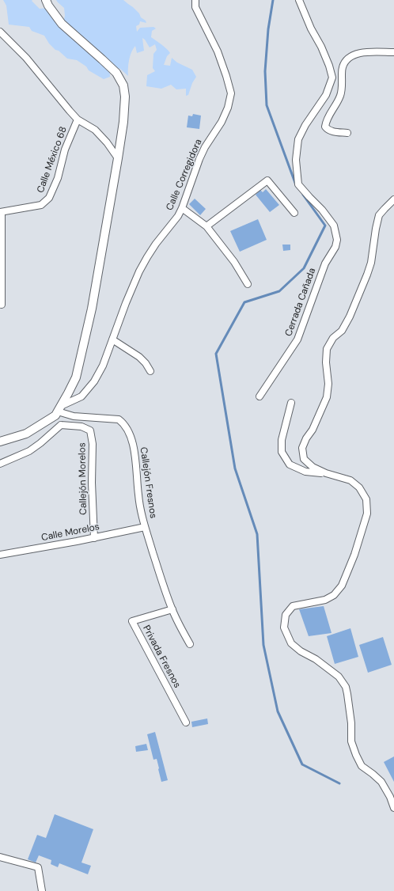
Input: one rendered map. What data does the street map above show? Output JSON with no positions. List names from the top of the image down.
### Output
{
  "streets": {
    "street": [
      "Calle México 68",
      "Calle Corregidora",
      "Cerrada Cañada",
      "Callejón Morelos",
      "Callejón Fresnos",
      "Calle Morelos",
      "Privada Fresnos"
    ]
  },
  "crossings": [
    ["Calle Corregidora", "Callejón Fresnos"],
    ["Callejón Morelos", "Calle Morelos"],
    ["Callejón Fresnos", "Calle Morelos"],
    ["Callejón Fresnos", "Privada Fresnos"]
  ]
}
